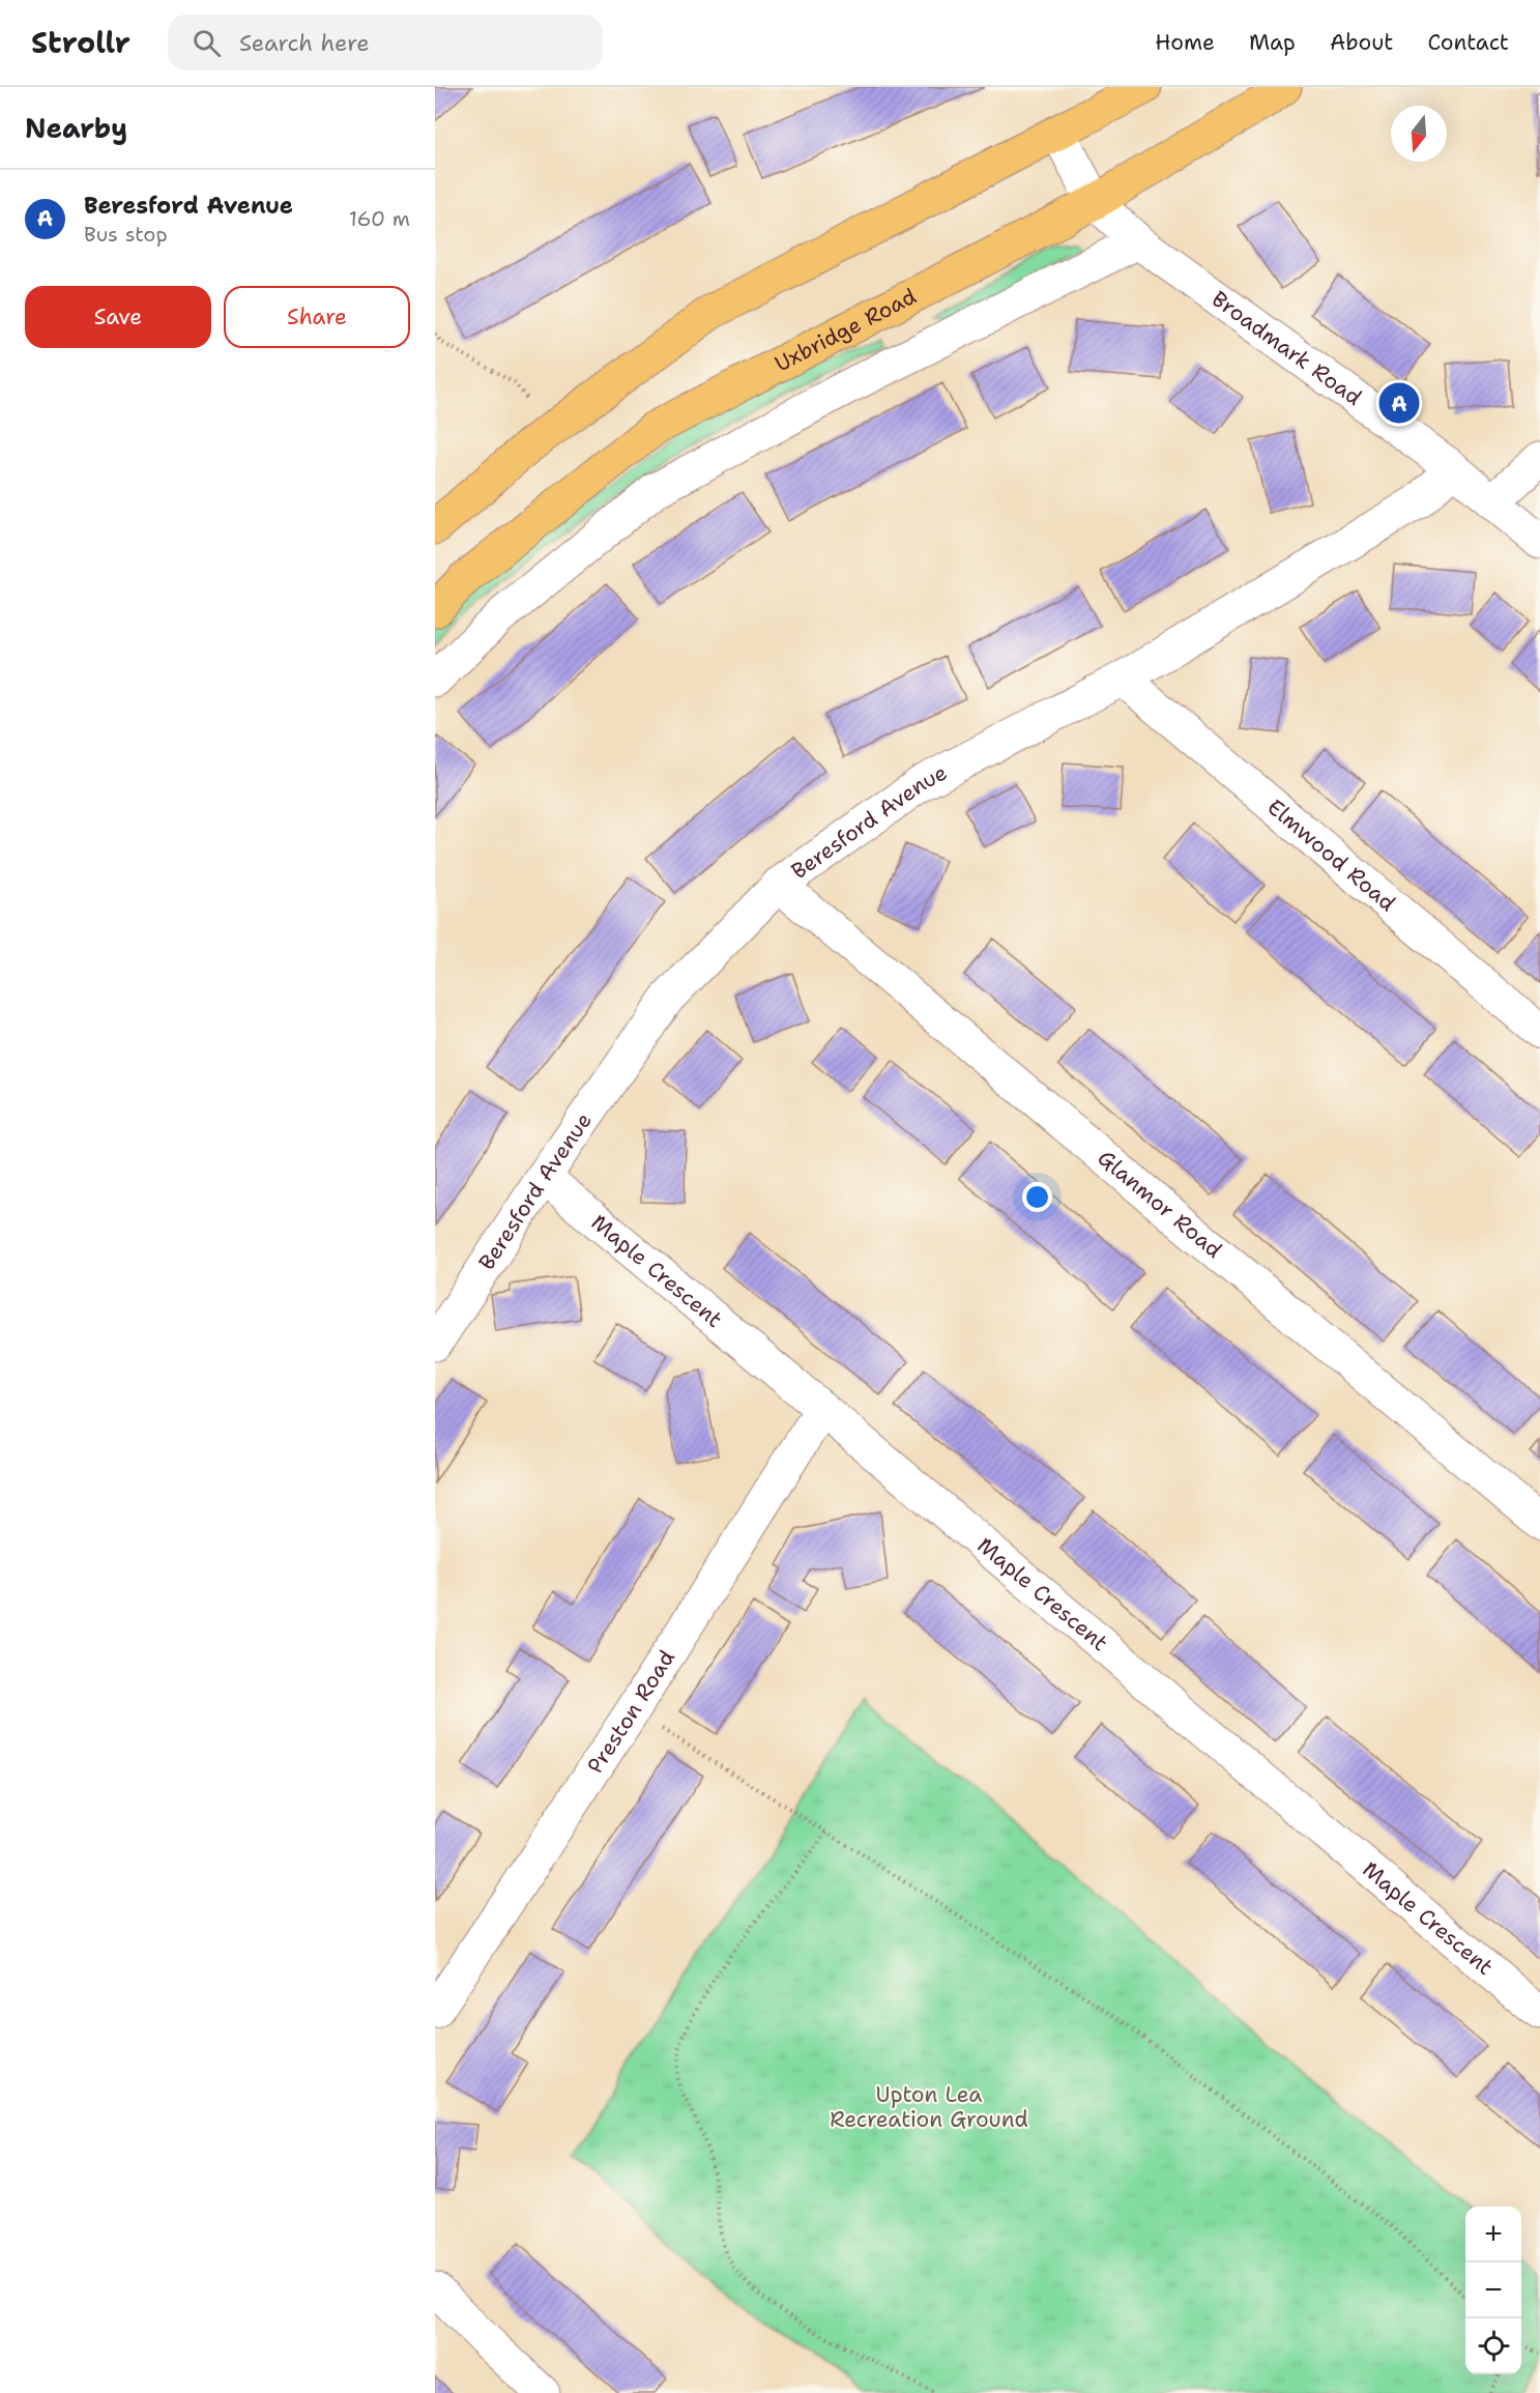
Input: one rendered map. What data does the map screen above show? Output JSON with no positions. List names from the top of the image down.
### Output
{
  "streets": {
    "main road": ["Uxbridge Road"],
    "street": [
      "Broadmark Road",
      "Beresford Avenue",
      "Elmwood Road",
      "Glanmor Road",
      "Maple Crescent",
      "Preston Road"
    ]
  },
  "crossings": [
    ["Uxbridge Road", "Broadmark Road"],
    ["Broadmark Road", "Beresford Avenue"],
    ["Beresford Avenue", "Elmwood Road"],
    ["Beresford Avenue", "Glanmor Road"],
    ["Beresford Avenue", "Maple Crescent"],
    ["Maple Crescent", "Preston Road"]
  ],
  "parks": ["Upton Lea Recreation Ground"],
  "north": "bottom",
  "page": {
    "header": "Strollr",
    "search": "Search here",
    "nav": [
      "Home",
      "Map",
      "About",
      "Contact"
    ],
    "heading": "Nearby",
    "list": [
      {
        "mark": "A",
        "name": "Beresford Avenue",
        "note": "Bus stop",
        "value": "160 m"
      }
    ],
    "buttons": ["Save", "Share"],
    "pins": "A",
    "map_buttons": ["+", "−"]
  }
}
